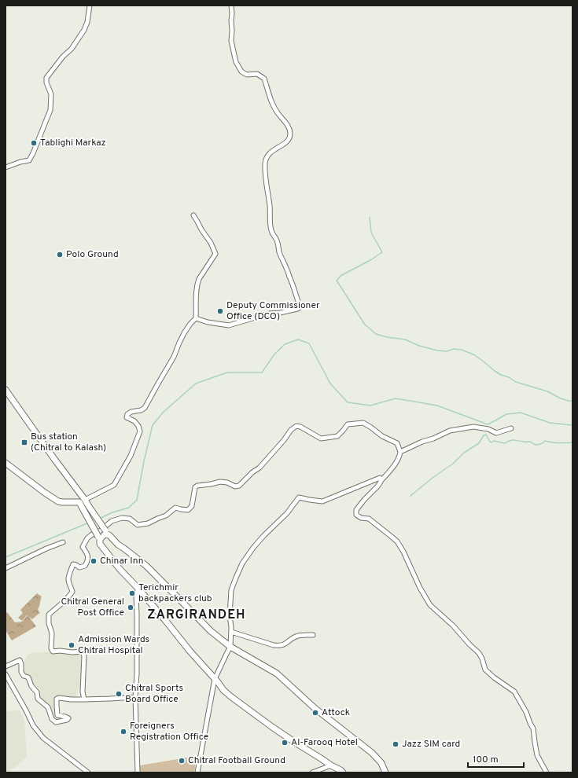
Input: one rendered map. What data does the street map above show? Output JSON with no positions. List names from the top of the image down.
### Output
{
  "districts": ["ZARGIRANDEH"],
  "places": {
    "other": [
      "Tablighi Markaz",
      "Polo Ground",
      "Deputy Commissioner Office (DCO)",
      "Chinar Inn",
      "Terichmir backpackers club",
      "Chitral General Post Office",
      "Admission Wards Chitral Hospital",
      "Chitral Sports Board Office",
      "Attock",
      "Foreigners Registration Office",
      "Al-Farooq Hotel",
      "Jazz SIM card",
      "Chitral Football Ground"
    ],
    "transit": ["Bus station (Chitral to Kalash)"]
  },
  "scale_bar": "100 m"
}
